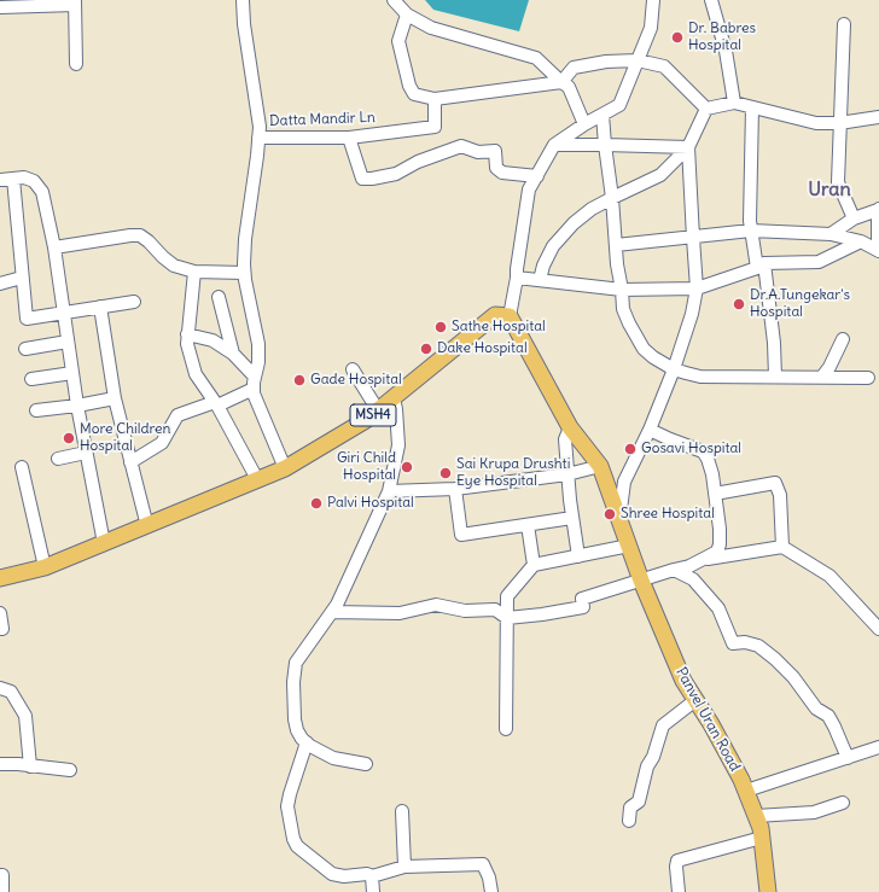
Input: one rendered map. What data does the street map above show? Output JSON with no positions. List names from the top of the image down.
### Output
{
  "streets": {
    "main road": ["MSH4", "Panvel Uran Road"],
    "street": ["Datta Mandir Ln"]
  },
  "crossings": [
    ["MSH4", "Panvel Uran Road"]
  ],
  "districts": ["Uran"],
  "places": [
    "Dr. Babres Hospital",
    "Dr.A.Tungekar's Hospital",
    "Sathe Hospital",
    "Dake Hospital",
    "Gade Hospital",
    "More Children Hospital",
    "Gosavi Hospital",
    "Giri Child Hospital",
    "Sai Krupa Drushti Eye Hospital",
    "Palvi Hospital",
    "Shree Hospital"
  ]
}
